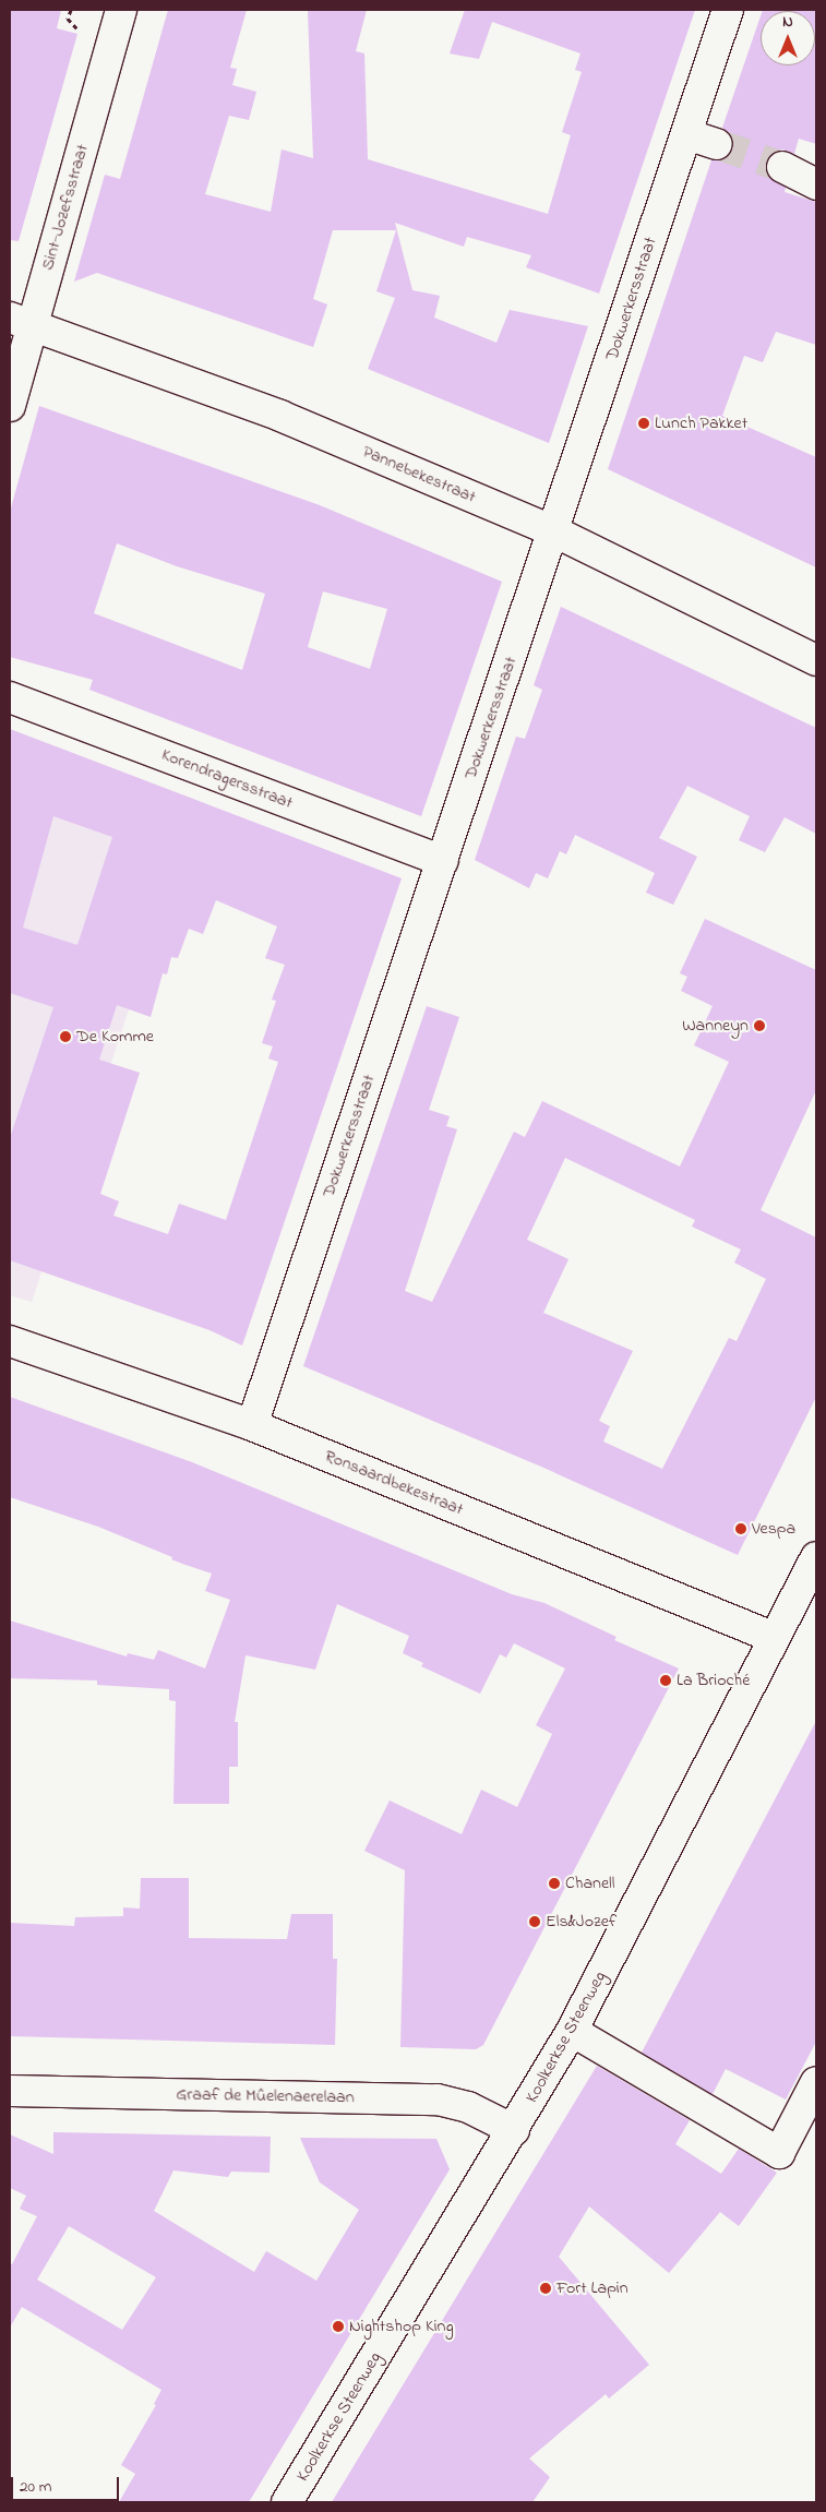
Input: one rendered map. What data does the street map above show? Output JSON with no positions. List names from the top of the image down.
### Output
{
  "streets": {
    "street": [
      "Sint-Jozefsstraat",
      "Dokwerkersstraat",
      "Pannebekestraat",
      "Korendragersstraat",
      "Ronsaardbekestraat",
      "Koolkerkse Steenweg",
      "Graaf de Mûelenaerelaan"
    ]
  },
  "crossings": [
    ["Sint-Jozefsstraat", "Pannebekestraat"],
    ["Dokwerkersstraat", "Pannebekestraat"],
    ["Dokwerkersstraat", "Korendragersstraat"],
    ["Dokwerkersstraat", "Ronsaardbekestraat"],
    ["Ronsaardbekestraat", "Koolkerkse Steenweg"],
    ["Koolkerkse Steenweg", "Graaf de Mûelenaerelaan"]
  ],
  "places": [
    "Lunch Pakket",
    "Wanneyn",
    "De Komme",
    "Vespa",
    "La Brioché",
    "Chanell",
    "Els&Jozef",
    "Fort Lapin",
    "Nightshop King"
  ],
  "scale_bar": "20 m",
  "north": "top"
}
